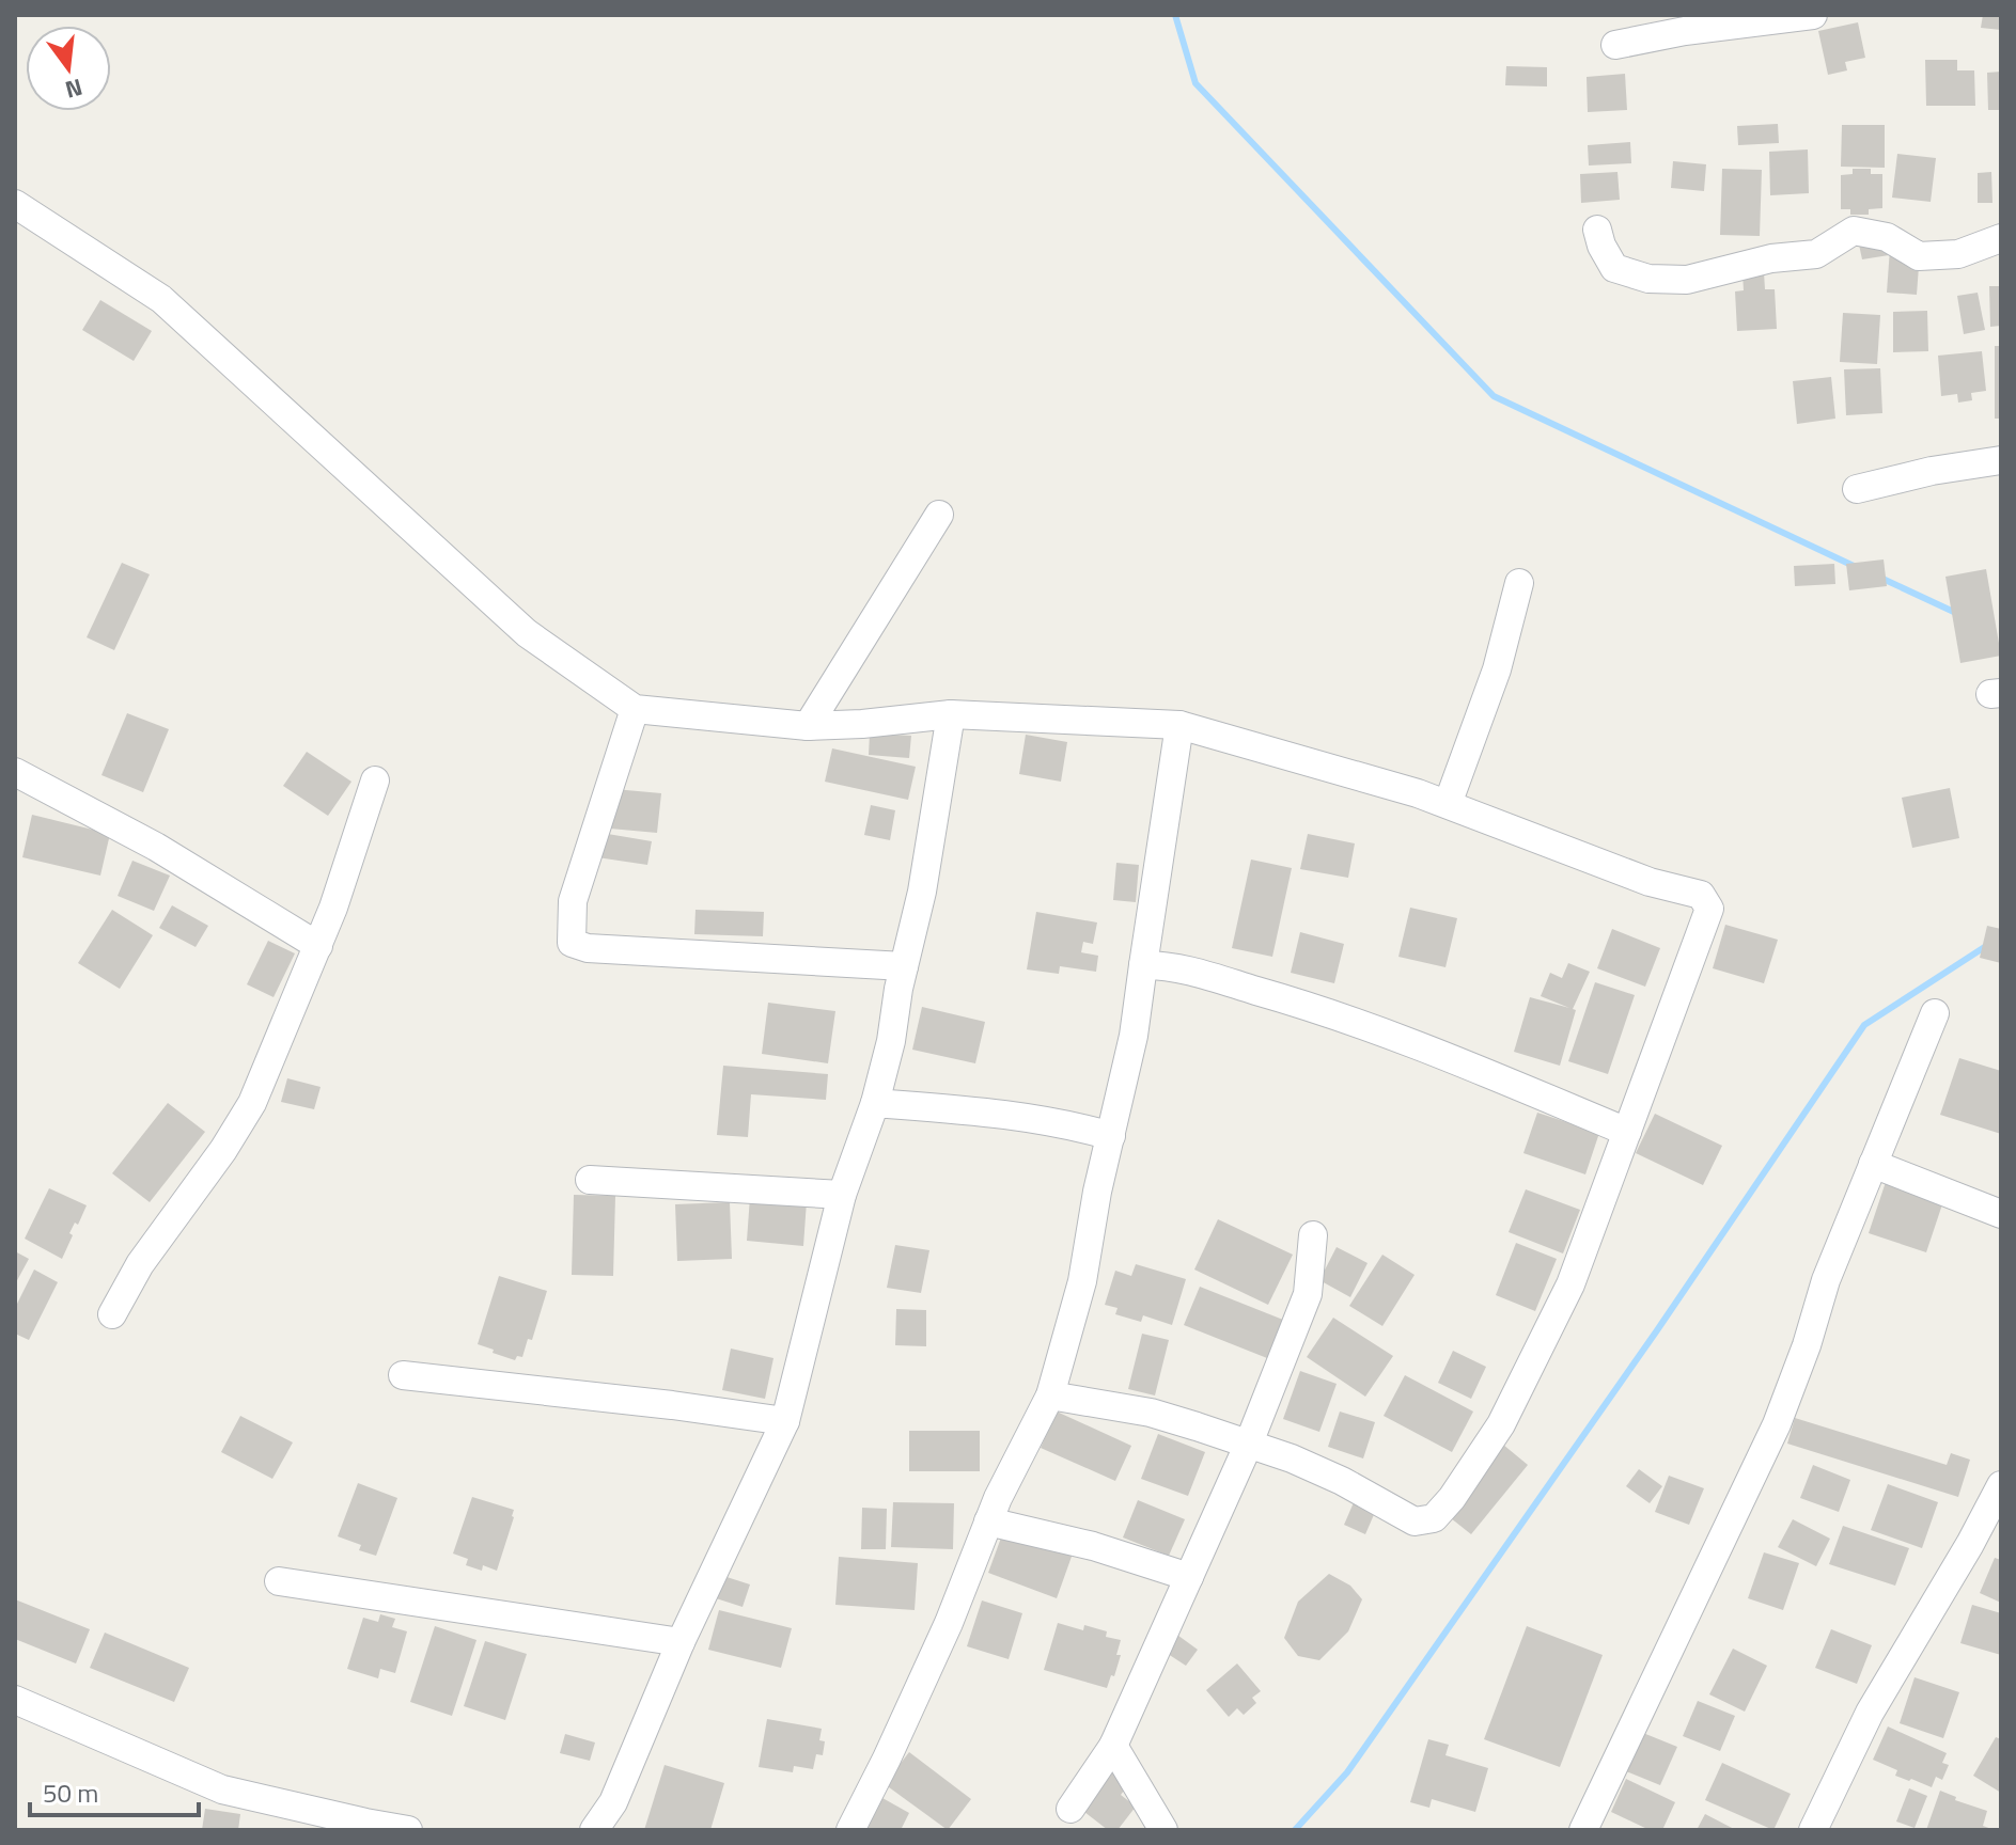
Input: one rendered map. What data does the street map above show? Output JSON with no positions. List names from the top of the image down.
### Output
{
  "scale_bar": "50 m",
  "north": "bottom"
}
